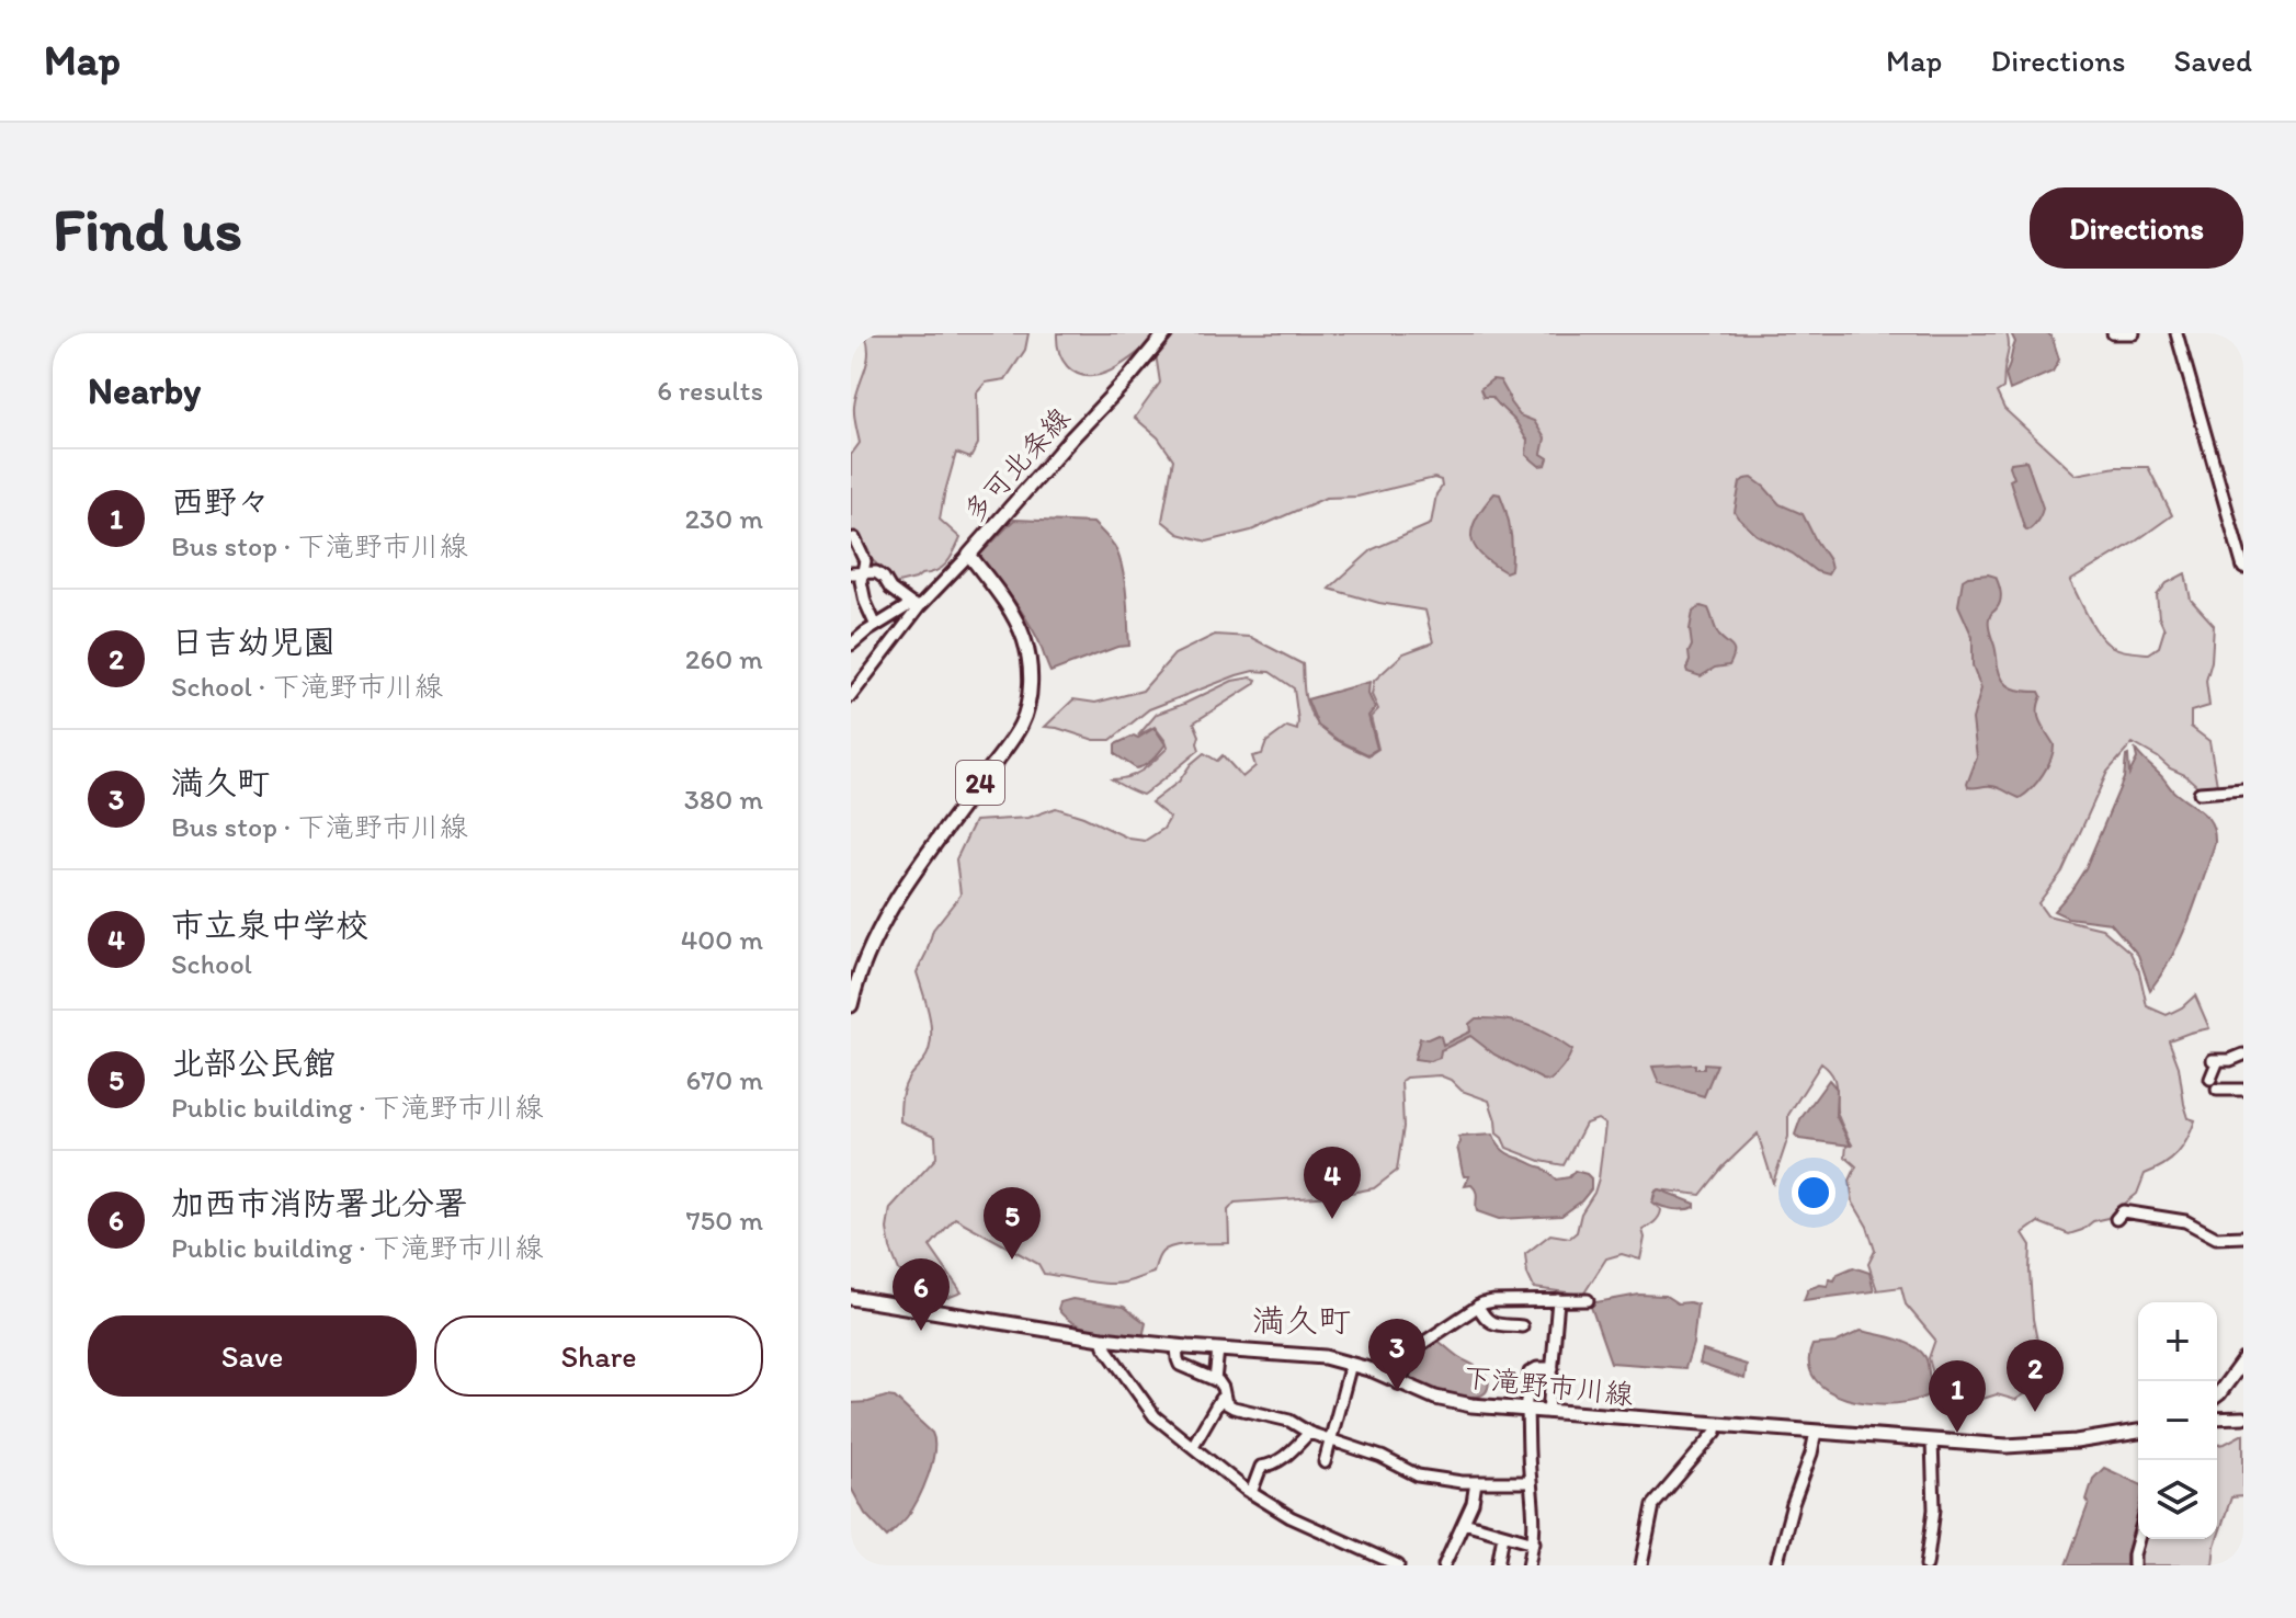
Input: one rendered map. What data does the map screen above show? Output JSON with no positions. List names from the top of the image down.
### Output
{
  "streets": {
    "main road": ["多可北条線", "24", "下滝野市川線"]
  },
  "districts": ["満久町"],
  "page": {
    "header": "Map",
    "nav": ["Map", "Directions", "Saved"],
    "buttons": [
      "Directions",
      ["Save", "Share"]
    ],
    "title": "Find us",
    "heading": ["Nearby", "6 results"],
    "list": [
      {
        "mark": "1",
        "name": "西野々",
        "note": "Bus stop · 下滝野市川線",
        "value": "230 m"
      },
      {
        "mark": "2",
        "name": "日吉幼児園",
        "note": "School · 下滝野市川線",
        "value": "260 m"
      },
      {
        "mark": "3",
        "name": "満久町",
        "note": "Bus stop · 下滝野市川線",
        "value": "380 m"
      },
      {
        "mark": "4",
        "name": "市立泉中学校",
        "note": "School",
        "value": "400 m"
      },
      {
        "mark": "5",
        "name": "北部公民館",
        "note": "Public building · 下滝野市川線",
        "value": "670 m"
      },
      {
        "mark": "6",
        "name": "加西市消防署北分署",
        "note": "Public building · 下滝野市川線",
        "value": "750 m"
      }
    ],
    "pins": [
      "4",
      "5",
      "6",
      "3",
      "2",
      "1"
    ],
    "map_buttons": ["+", "−"]
  }
}
